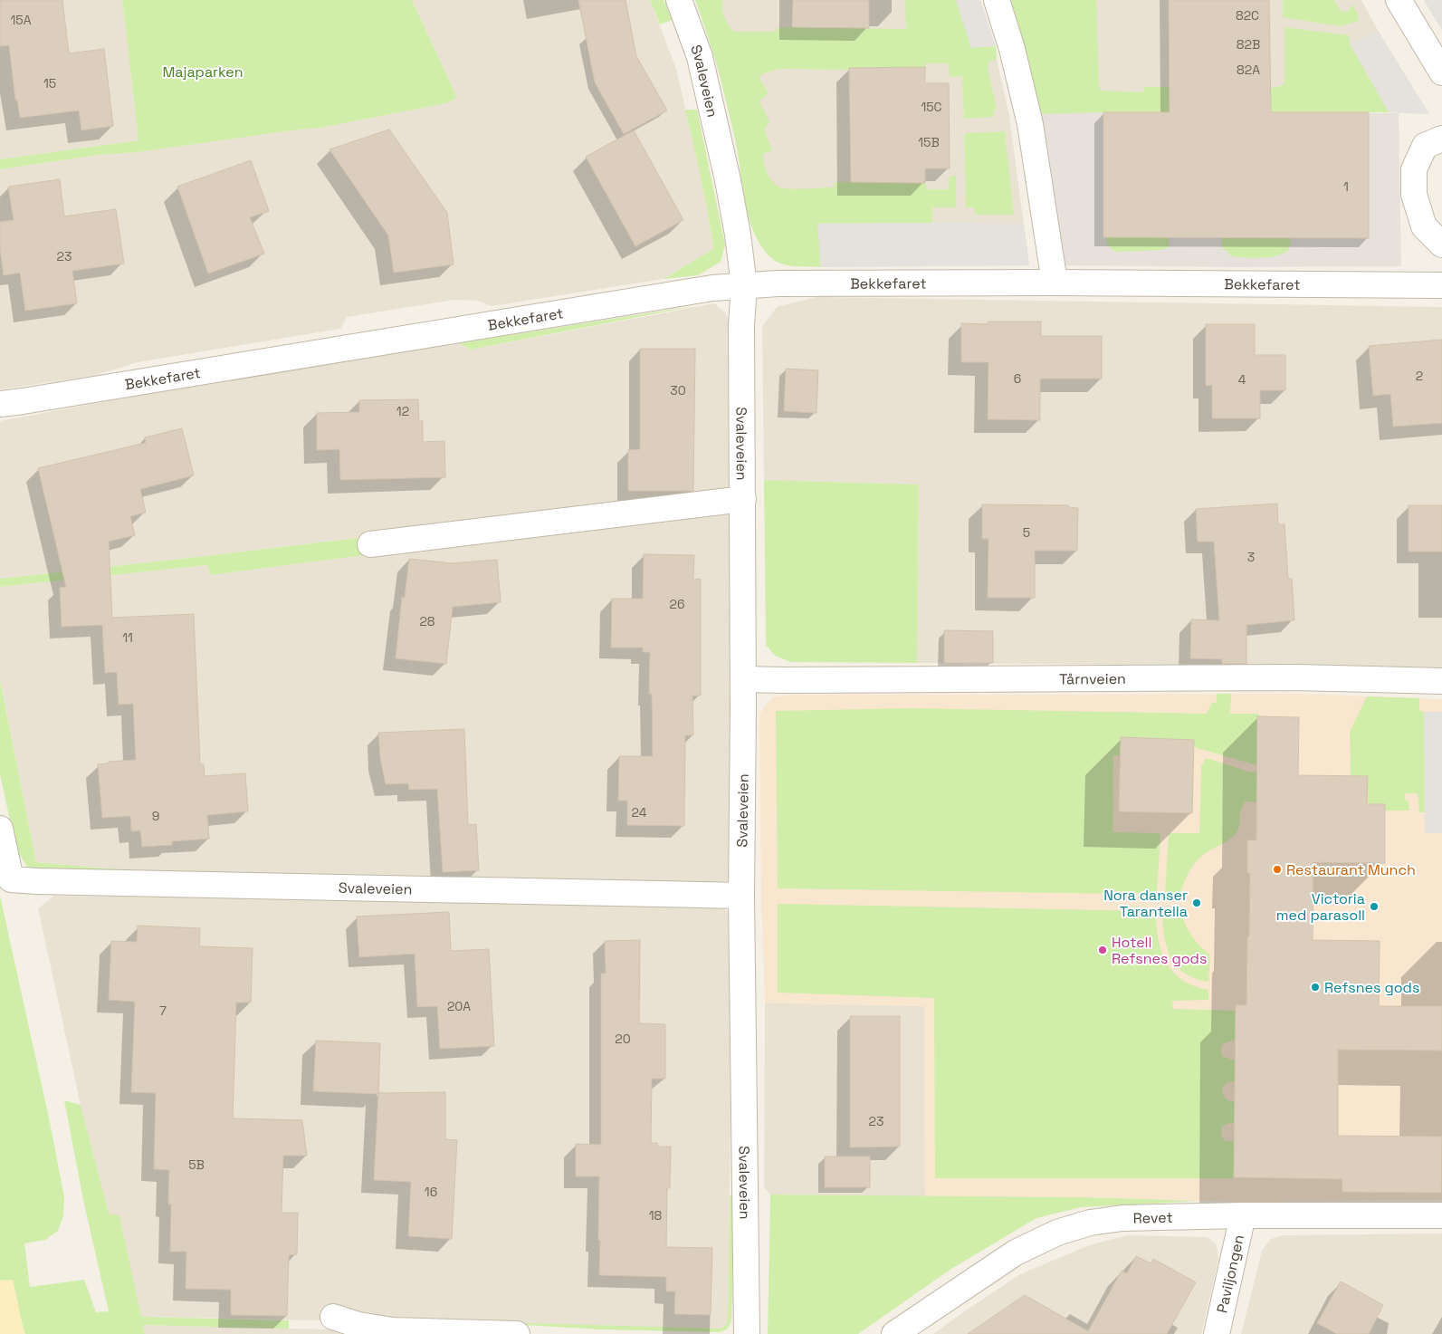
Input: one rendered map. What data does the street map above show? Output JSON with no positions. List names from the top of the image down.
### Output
{
  "streets": {
    "street": [
      "Svaleveien",
      "Bekkefaret",
      "Tårnveien",
      "Revet",
      "Paviljongen"
    ]
  },
  "crossings": [
    ["Svaleveien", "Bekkefaret"],
    ["Svaleveien", "Tårnveien"],
    ["Revet", "Paviljongen"]
  ],
  "parks": ["Majaparken"],
  "places": [
    "Restaurant Munch",
    "Nora danser Tarantella",
    "Victoria med parasoll",
    "Hotell Refsnes gods",
    "Refsnes gods"
  ],
  "house_numbers": [
    "82C",
    "15A",
    "82B",
    "82A",
    "15",
    "15C",
    "15B",
    "1",
    "23",
    "2",
    "6",
    "4",
    "30",
    "12",
    "5",
    "3",
    "26",
    "28",
    "11",
    "24",
    "9",
    "20A",
    "7",
    "20",
    "23",
    "5B",
    "16",
    "18"
  ]
}
